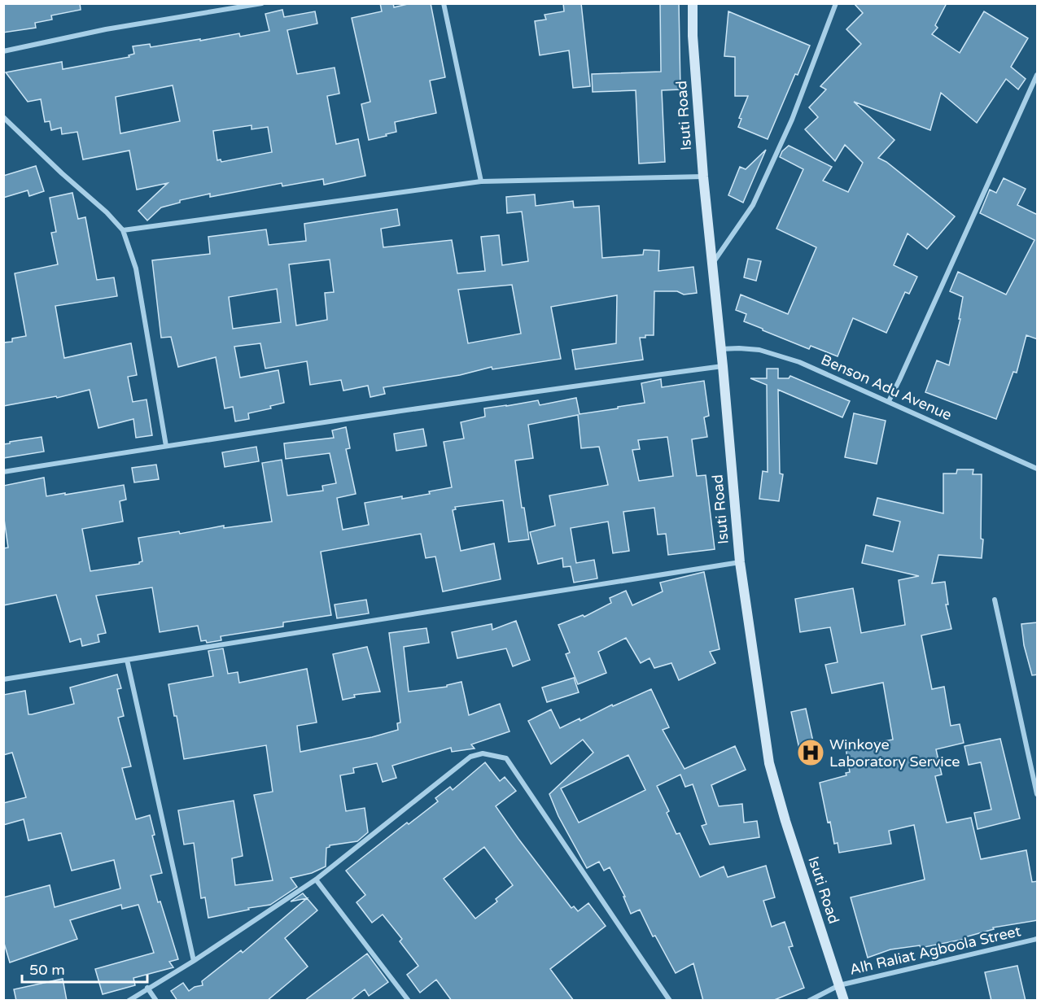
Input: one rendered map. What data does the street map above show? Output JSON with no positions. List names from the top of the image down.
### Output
{
  "streets": {
    "street": ["Isuti Road", "Benson Adu Avenue", "Alh Raliat Agboola Street"]
  },
  "crossings": [
    ["Isuti Road", "Benson Adu Avenue"],
    ["Isuti Road", "Alh Raliat Agboola Street"]
  ],
  "places": {
    "hospital": ["Winkoye Laboratory Service"]
  },
  "scale_bar": "50 m"
}
